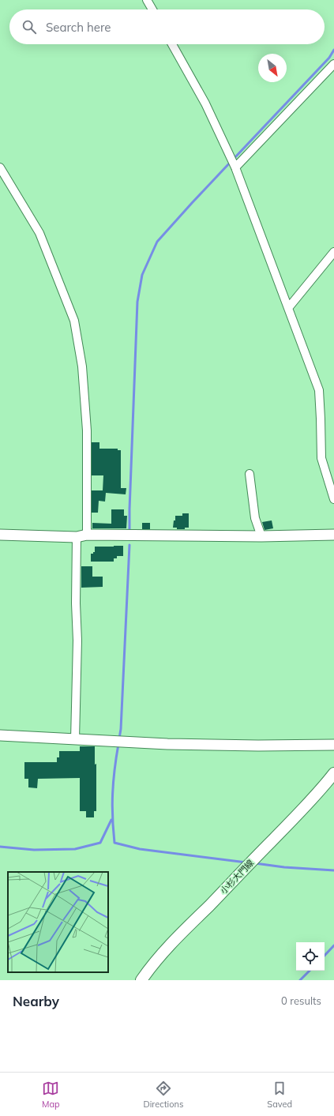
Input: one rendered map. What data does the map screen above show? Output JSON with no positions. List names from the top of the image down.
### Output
{
  "streets": {
    "main road": ["小杉大門線"]
  },
  "north": "bottom right",
  "page": {
    "search": "Search here",
    "heading": ["Nearby", "0 results"],
    "nav": ["Map", "Directions", "Saved"]
  }
}
